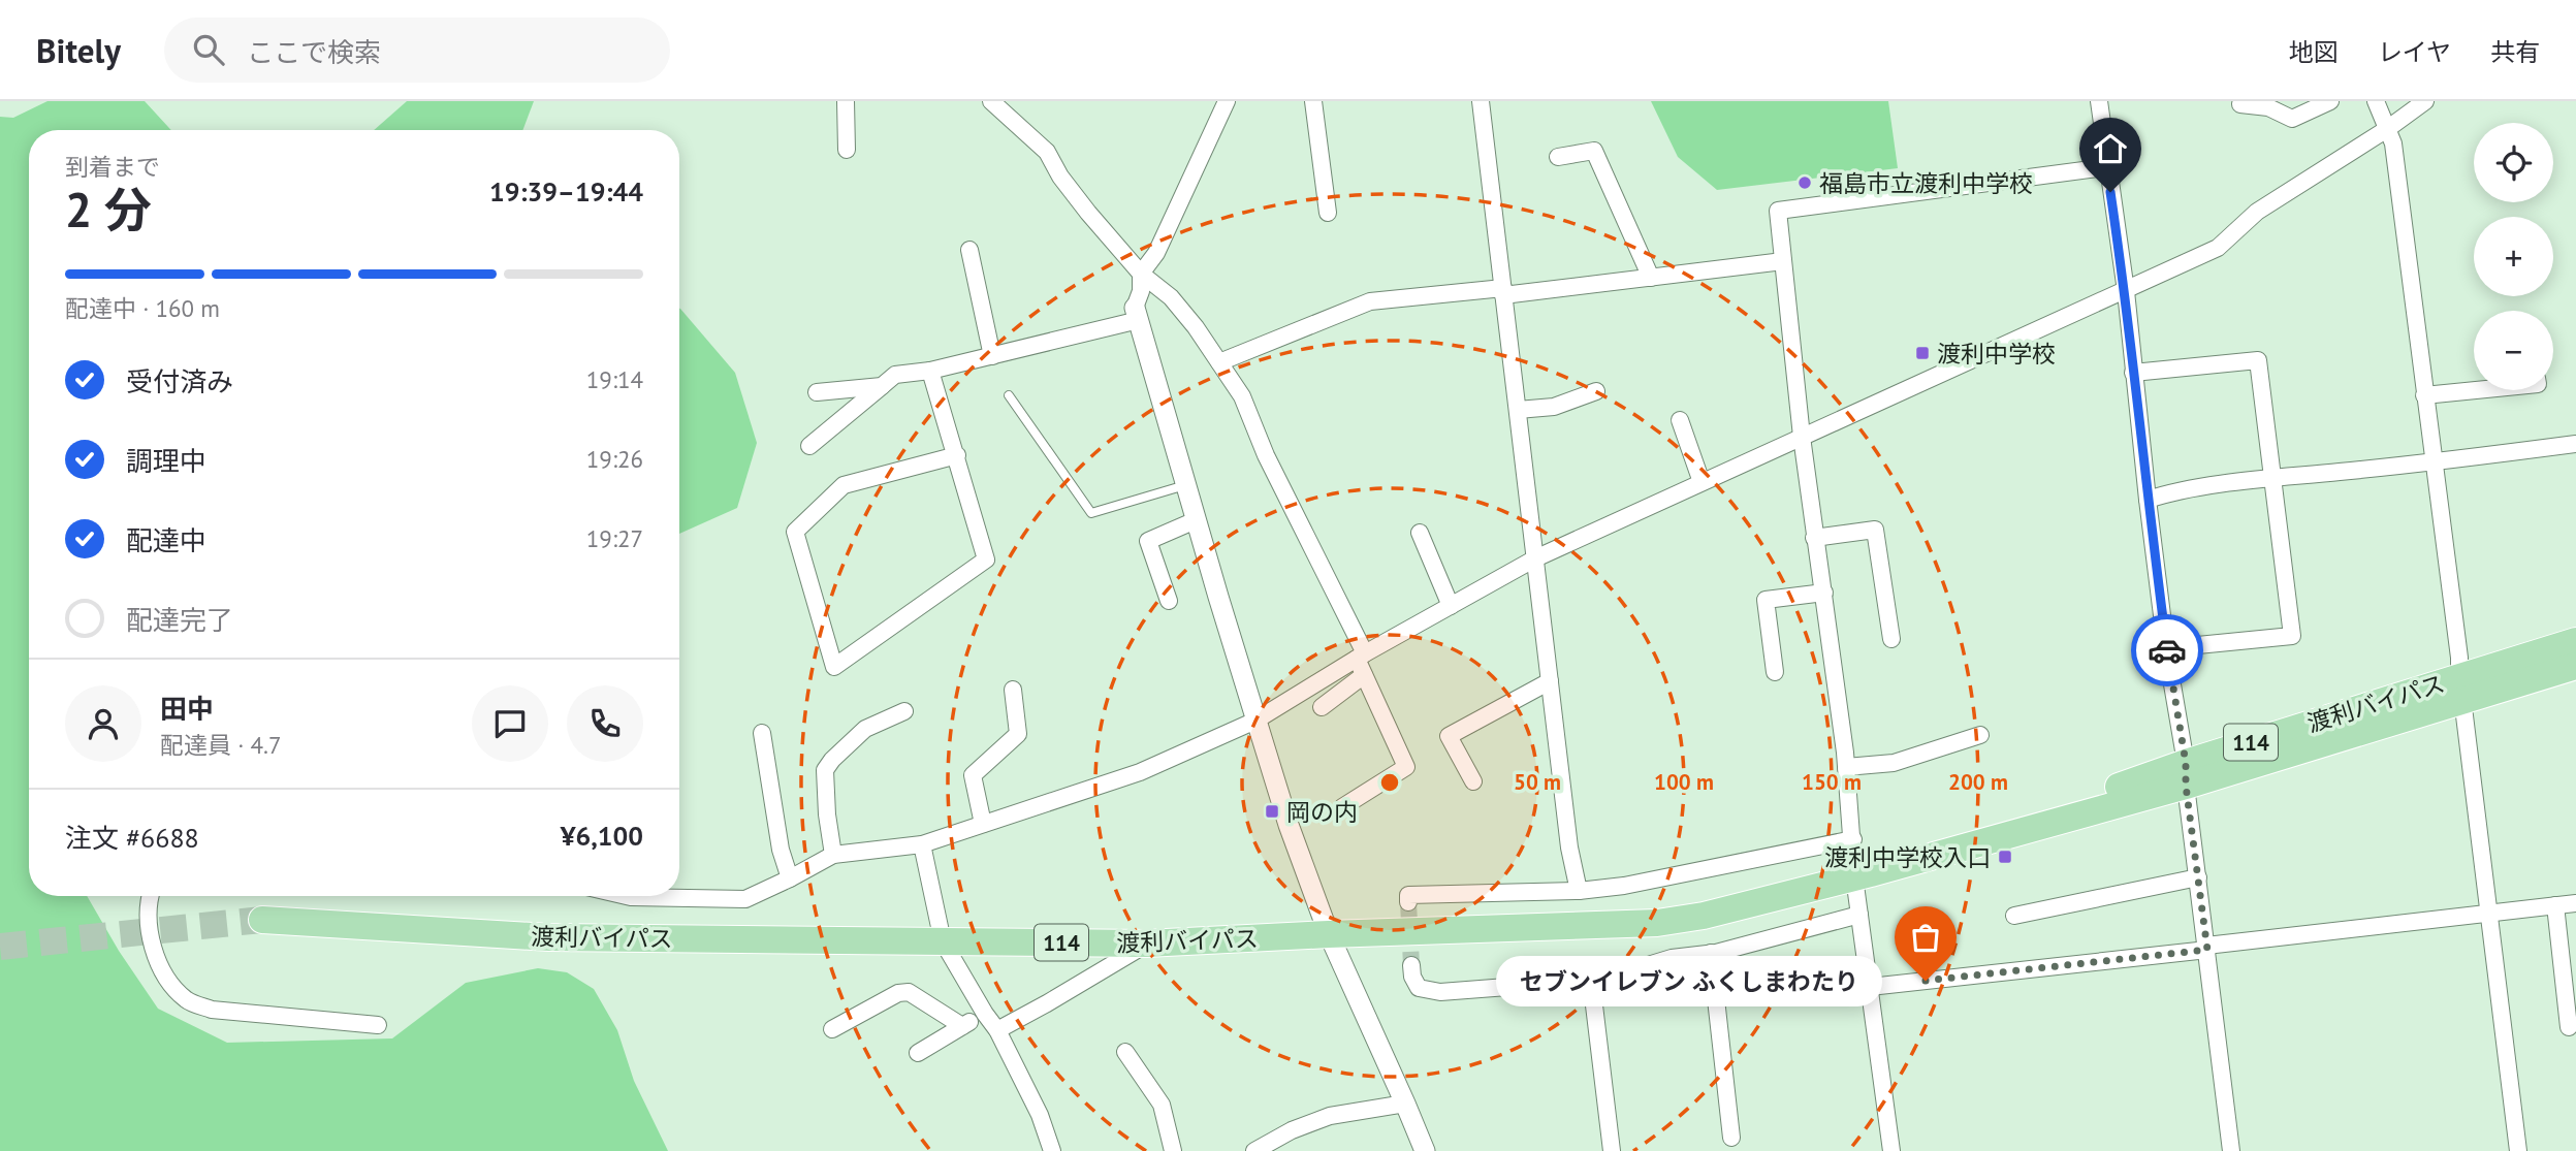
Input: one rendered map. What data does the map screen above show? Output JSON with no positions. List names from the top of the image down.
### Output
{
  "streets": {
    "highway": ["渡利バイパス", "114"]
  },
  "places": {
    "other": ["福島市立渡利中学校", "セブンイレブン ふくしまわたり"],
    "transit": ["渡利中学校", "岡の内", "渡利中学校入口"]
  },
  "page": {
    "header": "Bitely",
    "search": "ここで検索",
    "nav": ["地図", "レイヤ", "共有"],
    "map_buttons": ["+", "−"],
    "heading": ["2 分", "到着まで", "19:39–19:44"],
    "panel": [
      "田中",
      "配達員 · 4.7",
      "注文 #6688",
      "¥6,100"
    ],
    "bar": "配達中 · 160 m",
    "list": [
      ["受付済み", "19:14"],
      ["調理中", "19:26"],
      ["配達中", "19:27"],
      "配達完了"
    ],
    "bubble": "セブンイレブン ふくしまわたり"
  },
  "rings": [
    "50 m",
    "100 m",
    "150 m",
    "200 m"
  ]
}
